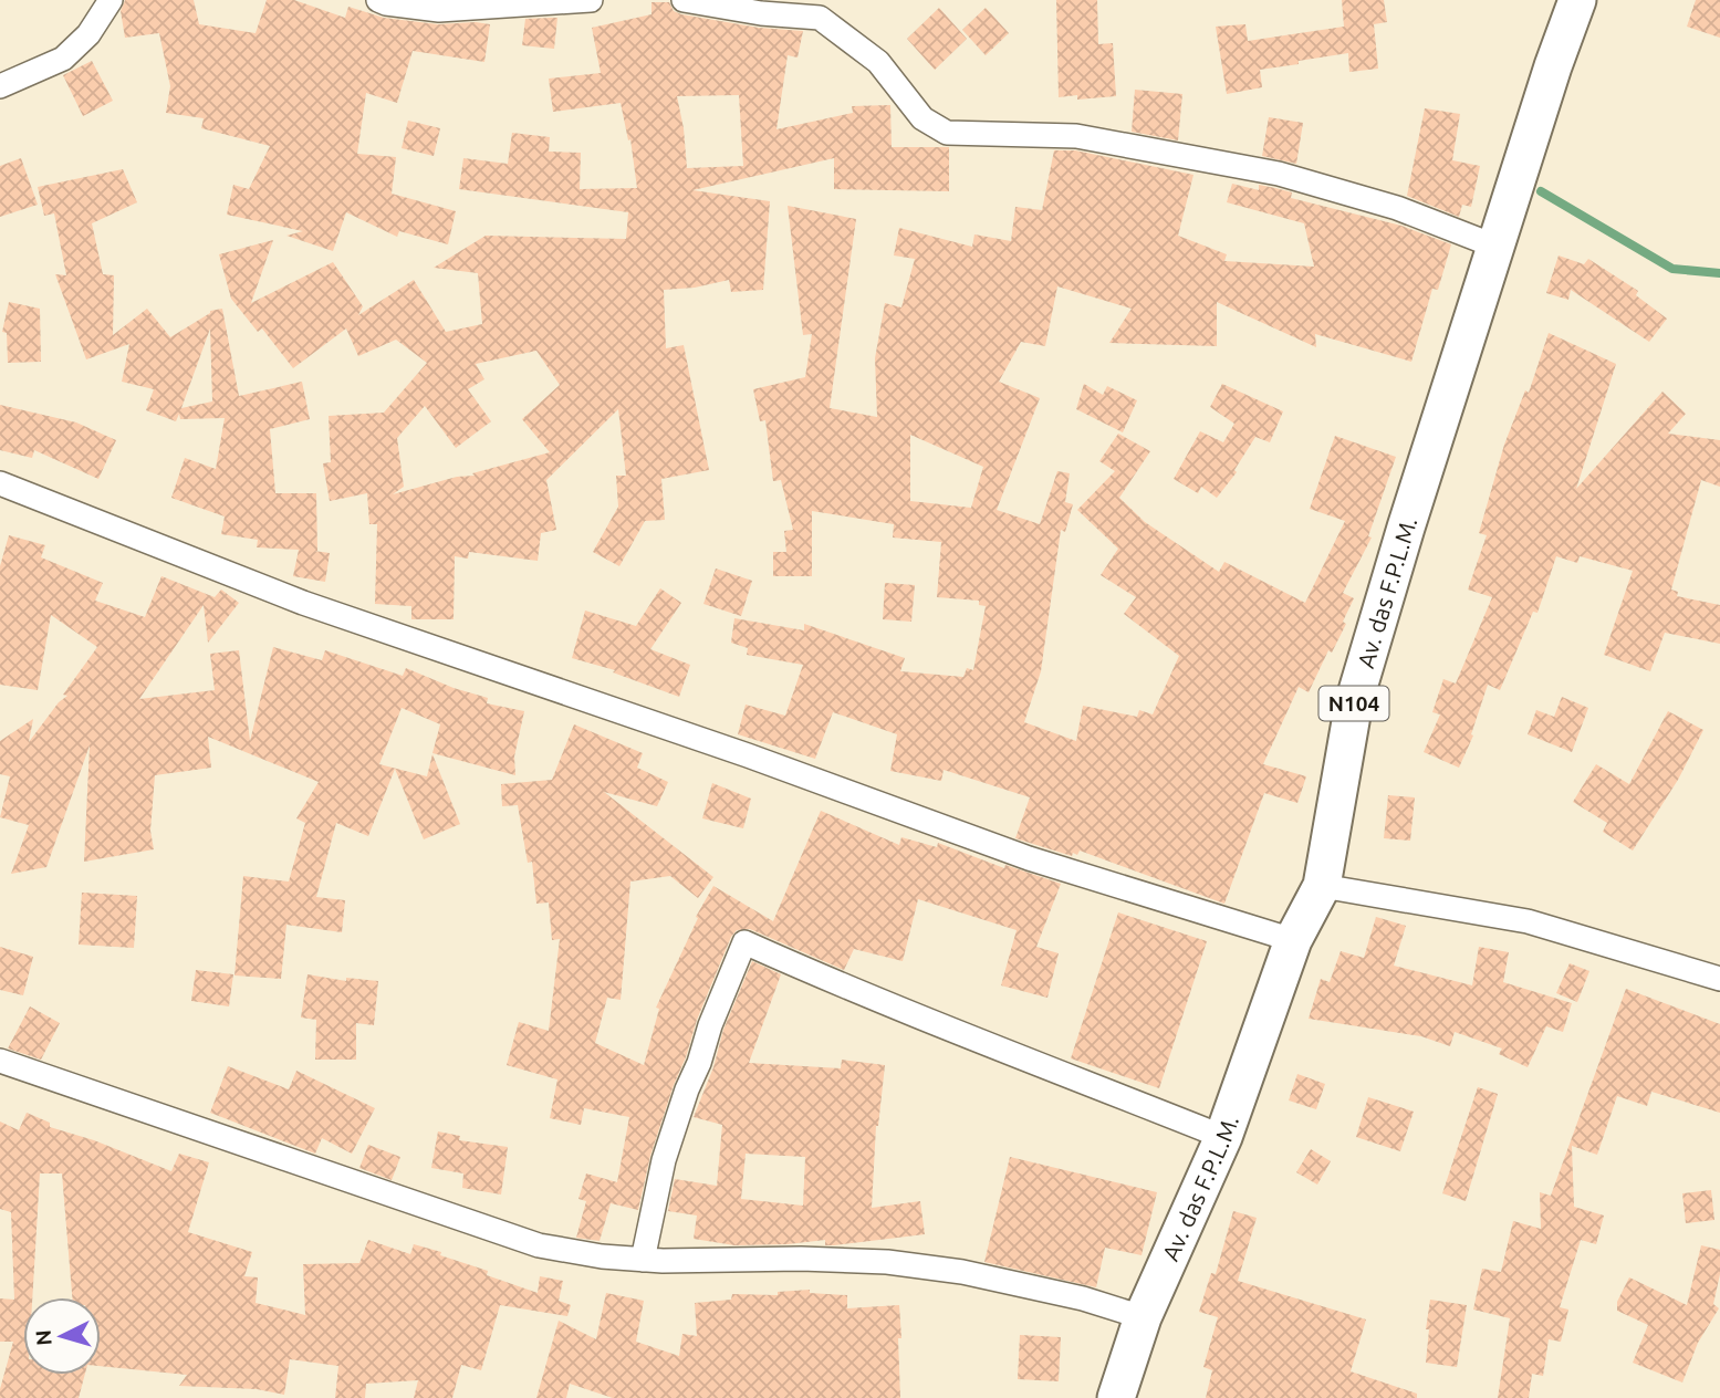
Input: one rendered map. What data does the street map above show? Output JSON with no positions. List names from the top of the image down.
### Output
{
  "streets": {
    "main road": ["Av. das F.P.L.M.", "N104"]
  },
  "north": "left"
}
